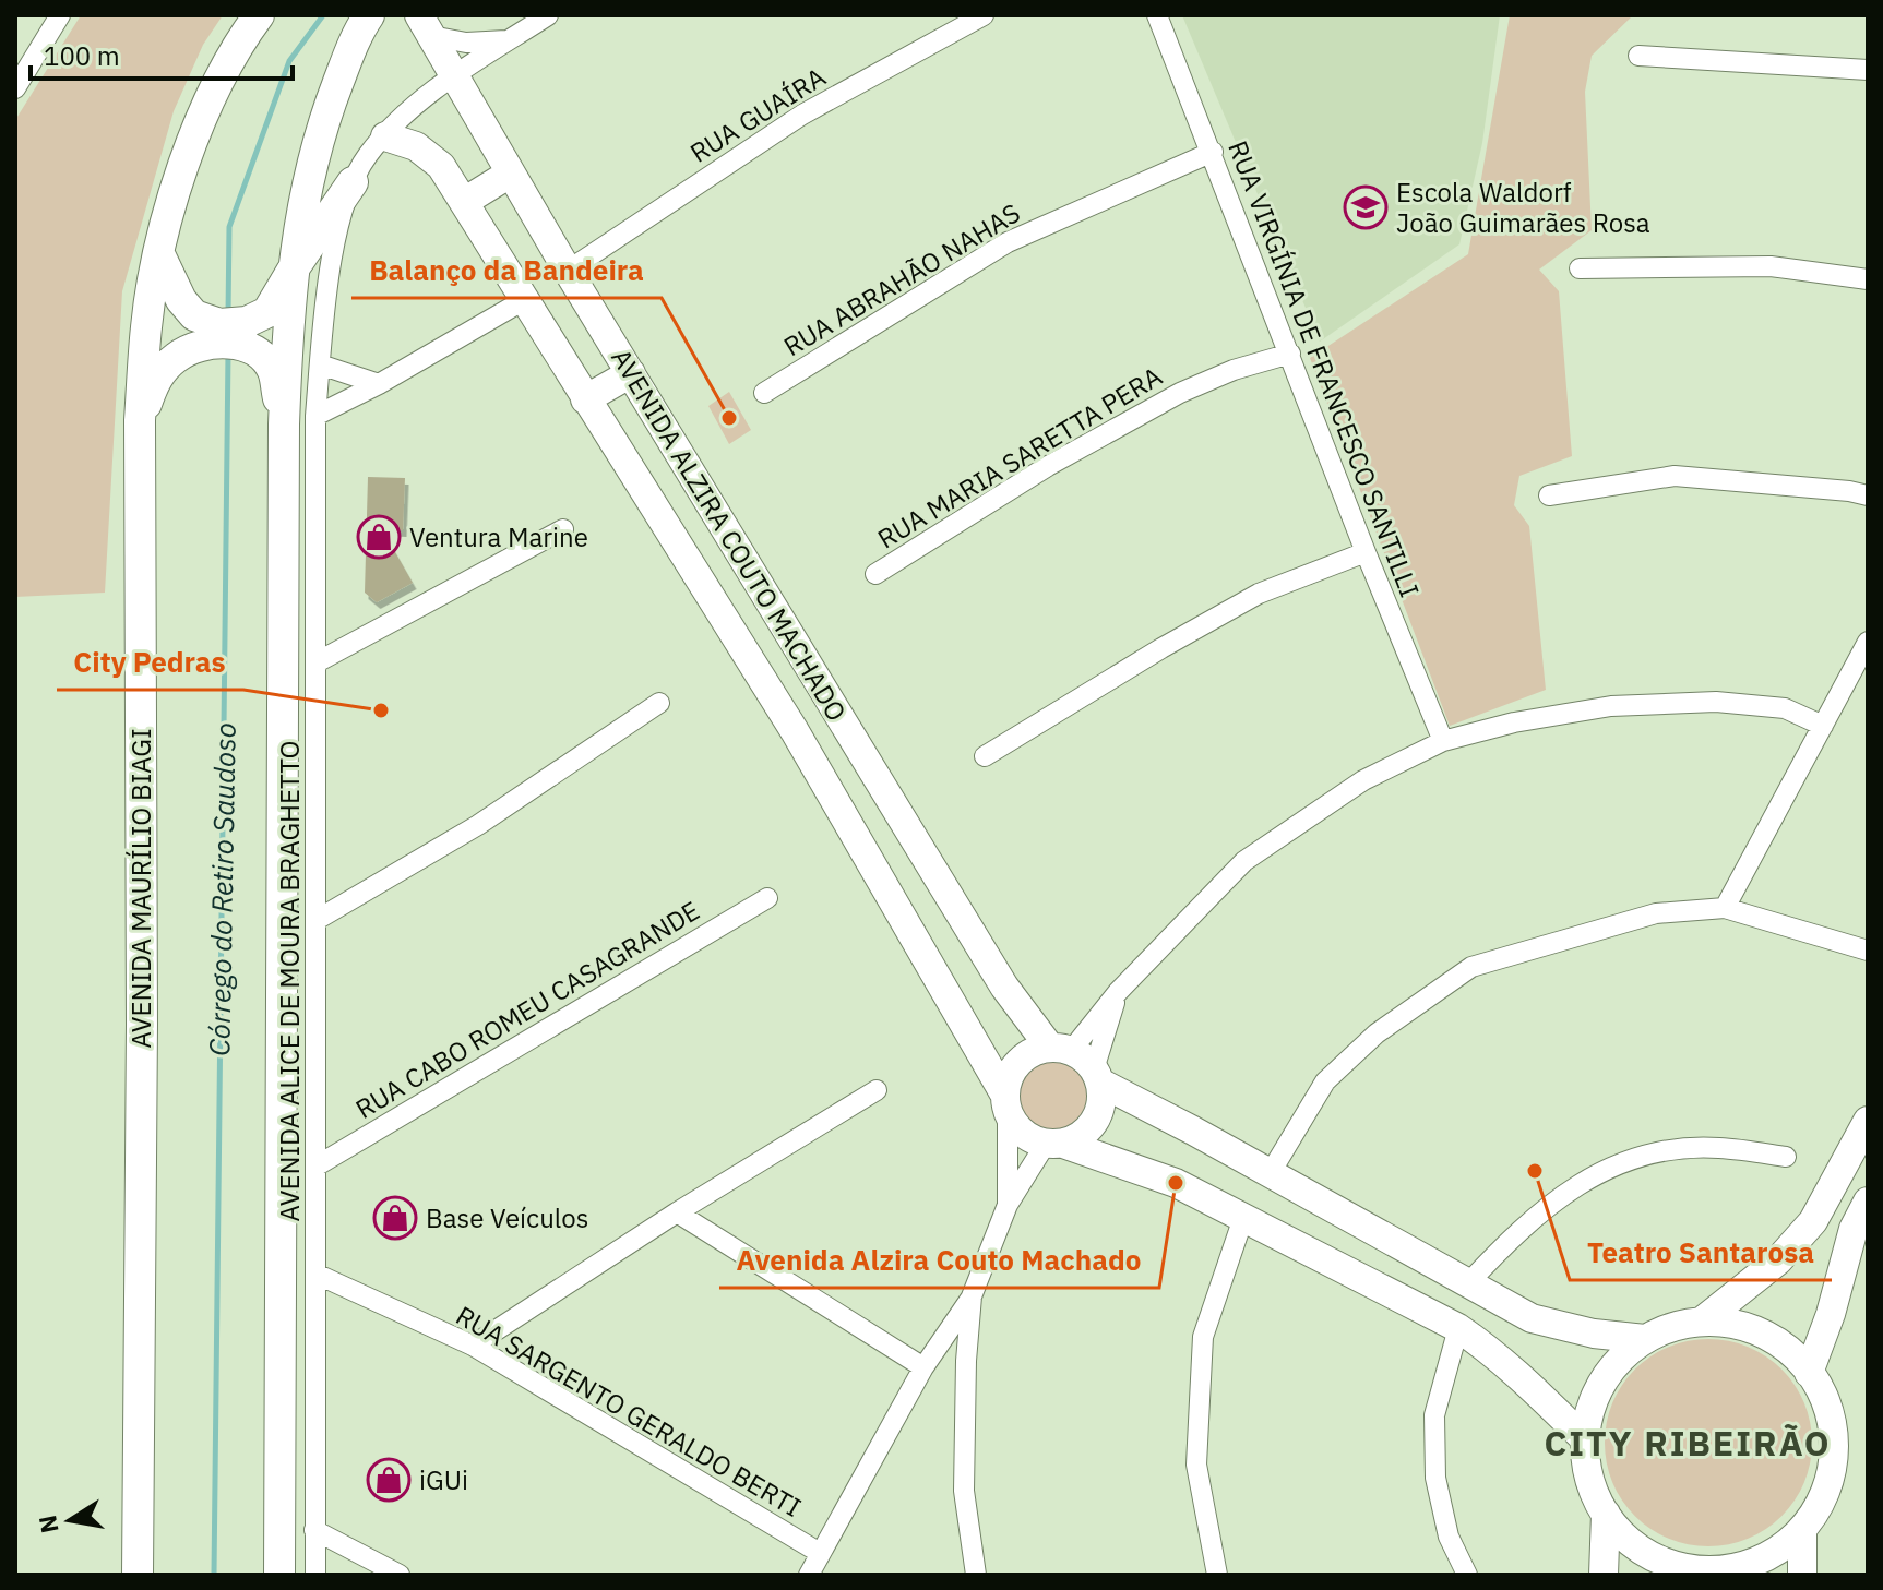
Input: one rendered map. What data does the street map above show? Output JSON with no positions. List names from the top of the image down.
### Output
{
  "streets": {
    "main road": ["AVENIDA MAURÍLIO BIAGI"],
    "street": [
      "RUA GUAÍRA",
      "RUA ABRAHÃO NAHAS",
      "RUA VIRGÍNIA DE FRANCESCO SANTILLI",
      "RUA MARIA SARETTA PERA",
      "AVENIDA ALZIRA COUTO MACHADO",
      "AVENIDA ALICE DE MOURA BRAGHETTO",
      "RUA CABO ROMEU CASAGRANDE",
      "RUA SARGENTO GERALDO BERTI"
    ]
  },
  "crossings": [
    ["RUA GUAÍRA", "AVENIDA ALZIRA COUTO MACHADO"],
    ["RUA ABRAHÃO NAHAS", "RUA VIRGÍNIA DE FRANCESCO SANTILLI"],
    ["RUA VIRGÍNIA DE FRANCESCO SANTILLI", "RUA MARIA SARETTA PERA"],
    ["AVENIDA ALICE DE MOURA BRAGHETTO", "RUA CABO ROMEU CASAGRANDE"],
    ["AVENIDA ALICE DE MOURA BRAGHETTO", "RUA SARGENTO GERALDO BERTI"]
  ],
  "districts": ["CITY RIBEIRÃO"],
  "water": ["Córrego do Retiro Saudoso"],
  "places": {
    "school or university": ["Escola Waldorf João Guimarães Rosa"],
    "other": [
      "Balanço da Bandeira",
      "City Pedras",
      "Teatro Santarosa",
      "Avenida Alzira Couto Machado"
    ],
    "shop": ["Ventura Marine", "Base Veículos", "iGUi"]
  },
  "scale_bar": "100 m",
  "north": "left"
}
